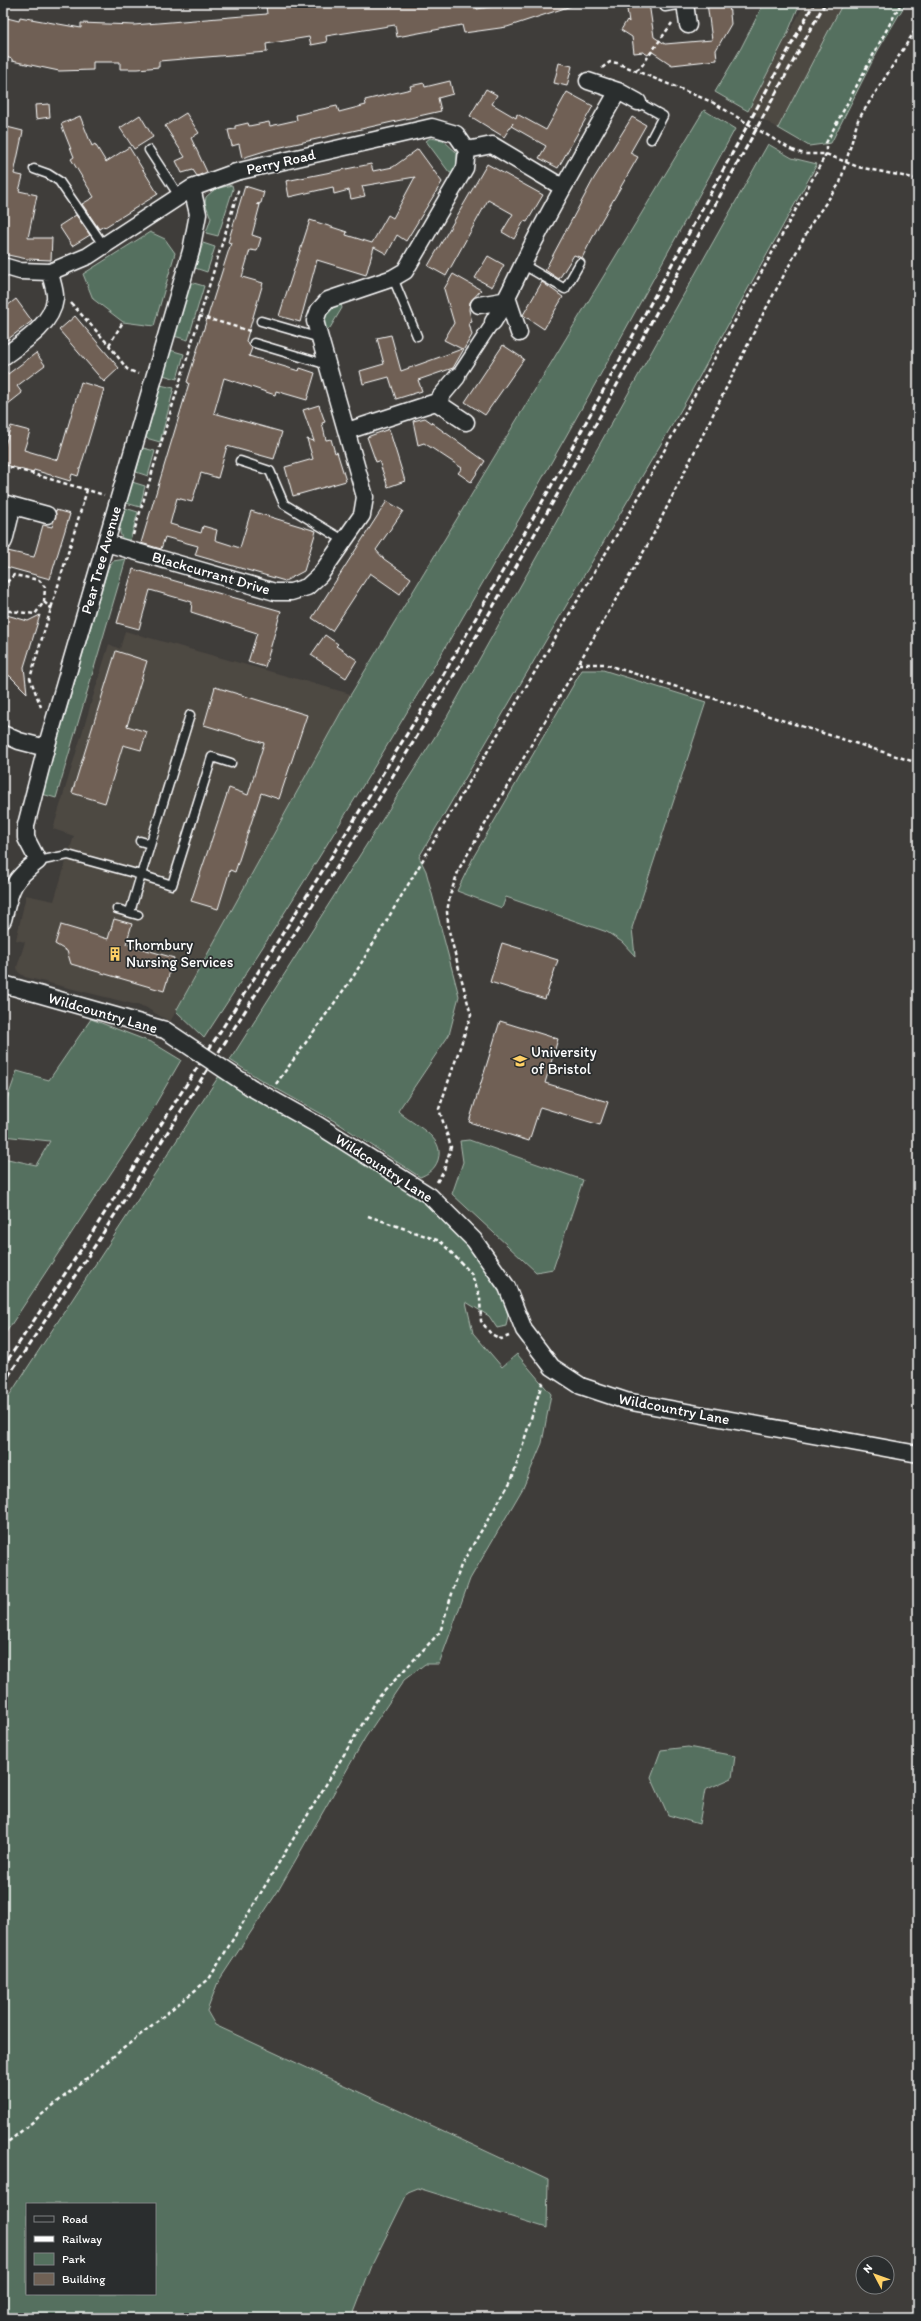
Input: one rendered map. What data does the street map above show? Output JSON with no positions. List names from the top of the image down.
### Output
{
  "streets": {
    "street": [
      "Perry Road",
      "Pear Tree Avenue",
      "Blackcurrant Drive",
      "Wildcountry Lane"
    ]
  },
  "crossings": [
    ["Perry Road", "Pear Tree Avenue"],
    ["Perry Road", "Blackcurrant Drive"],
    ["Pear Tree Avenue", "Blackcurrant Drive"]
  ],
  "places": {
    "building": ["Thornbury Nursing Services"],
    "school or university": ["University of Bristol"]
  },
  "legend": [
    "Road",
    "Railway",
    "Park",
    "Building"
  ],
  "north": "top left"
}
